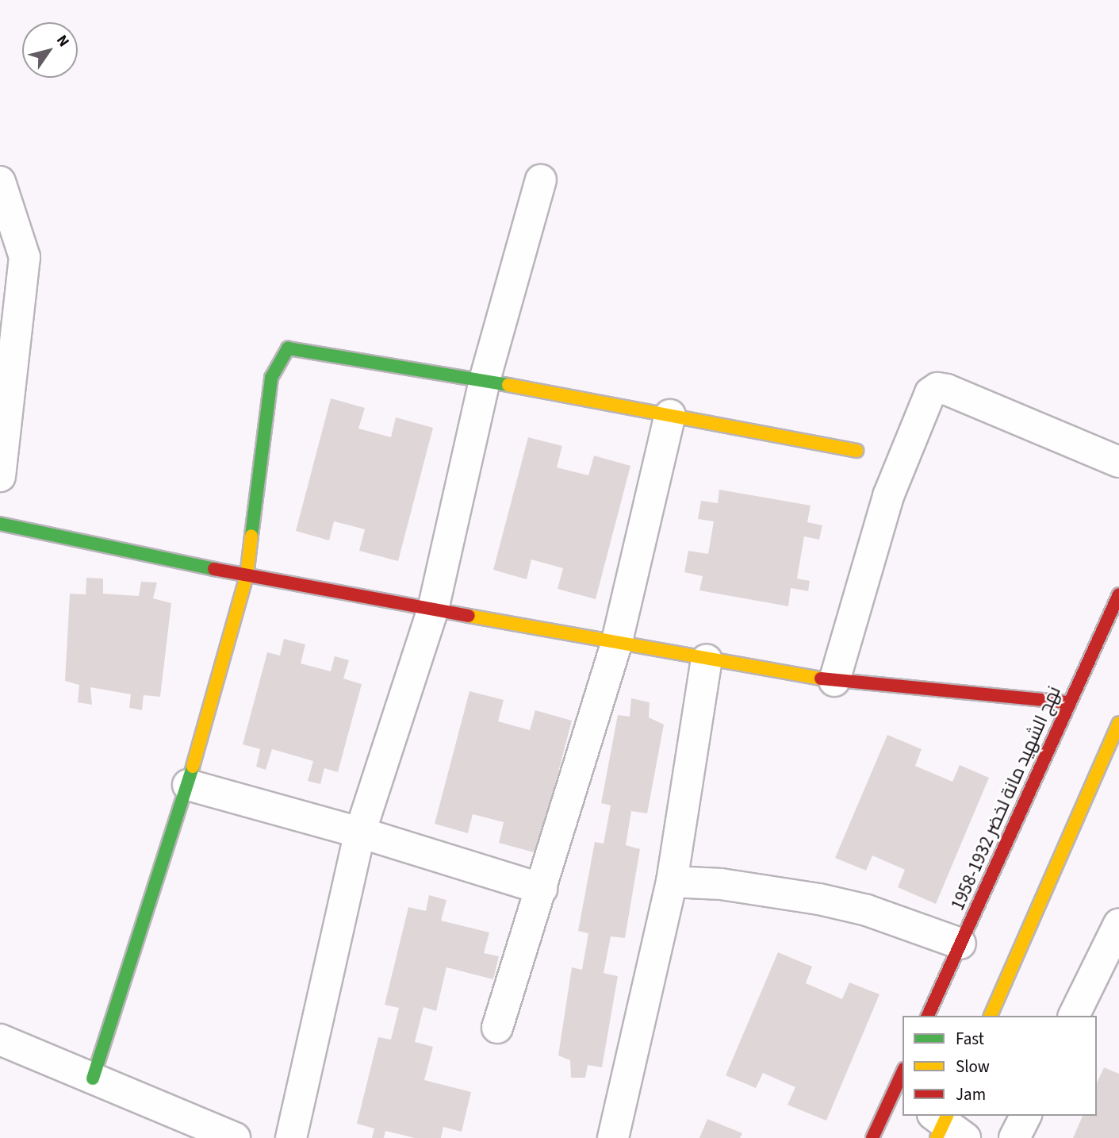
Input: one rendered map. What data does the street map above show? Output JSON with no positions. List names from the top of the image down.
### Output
{
  "streets": {
    "street": ["نهج الشهيد مانة لخضر 1932-1958"]
  },
  "legend": ["Fast", "Slow", "Jam"],
  "north": "top right"
}
